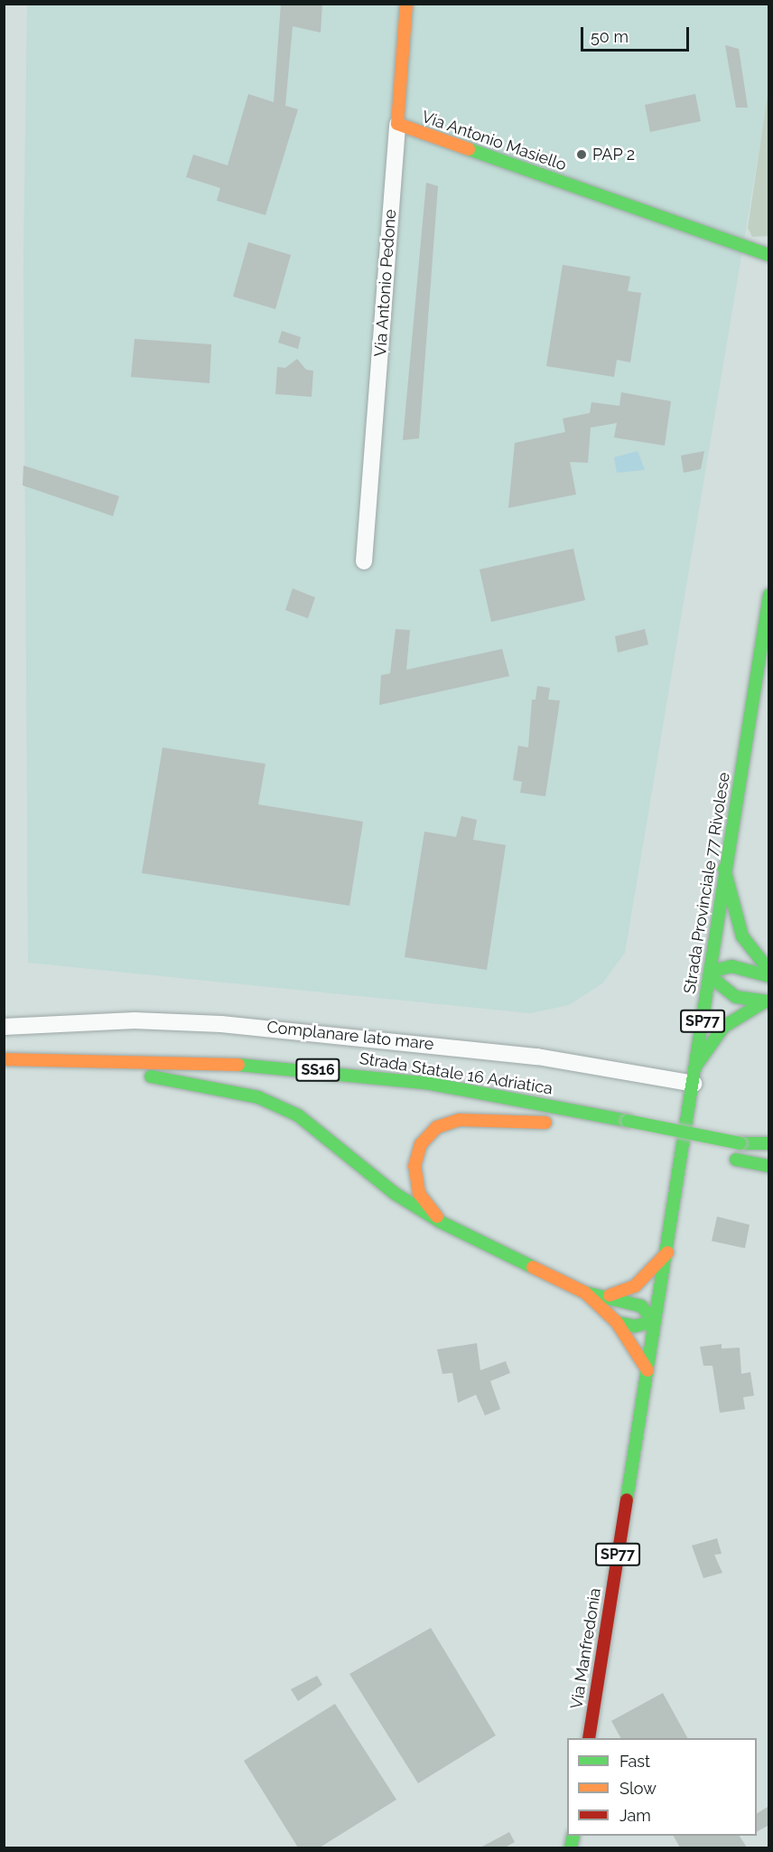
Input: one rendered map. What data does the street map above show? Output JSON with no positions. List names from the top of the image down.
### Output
{
  "streets": {
    "main road": [
      "Via Antonio Masiello",
      "Via Antonio Pedone",
      "Strada Provinciale 77 Rivolese",
      "SP77",
      "SS16",
      "Strada Statale 16 Adriatica",
      "Via Manfredonia"
    ],
    "street": ["Complanare lato mare"]
  },
  "crossings": [
    ["Via Antonio Masiello", "Via Antonio Pedone"],
    ["Strada Provinciale 77 Rivolese", "Complanare lato mare"],
    ["Strada Provinciale 77 Rivolese", "Via Manfredonia"]
  ],
  "places": ["PAP 2"],
  "legend": ["Fast", "Slow", "Jam"],
  "scale_bar": "50 m"
}
